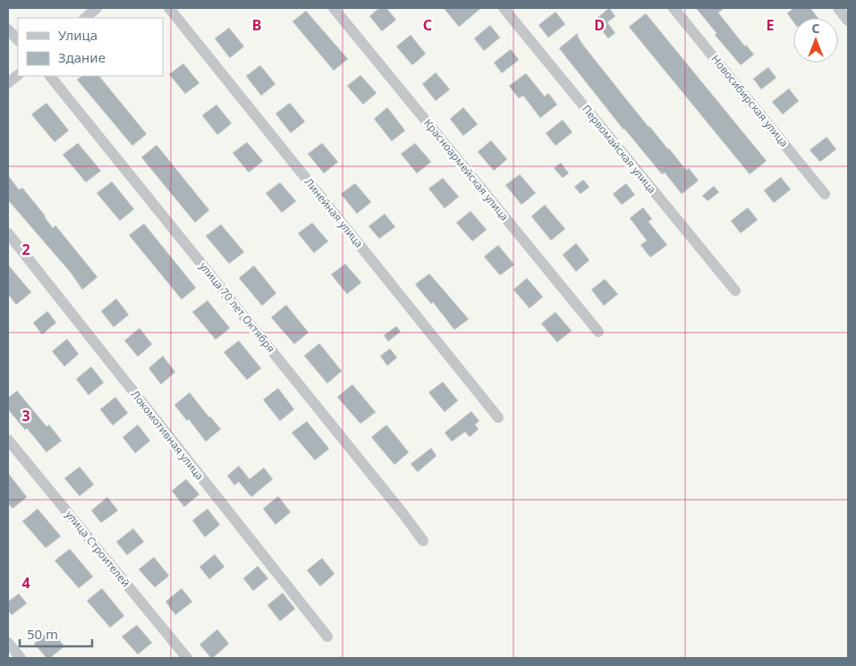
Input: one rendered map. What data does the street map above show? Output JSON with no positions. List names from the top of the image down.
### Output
{
  "streets": {
    "street": [
      "Новосибирская улица",
      "Первомайская улица",
      "Красноармейская улица",
      "Линейная улица",
      "улица 70 лет Октября",
      "Локомотивная улица",
      "улица Строителей"
    ]
  },
  "legend": ["Улица", "Здание"],
  "scale_bar": "50 m",
  "north": "top",
  "grid": {
    "columns": [
      "B",
      "C",
      "D",
      "E"
    ],
    "rows": ["2", "3", "4"]
  }
}
